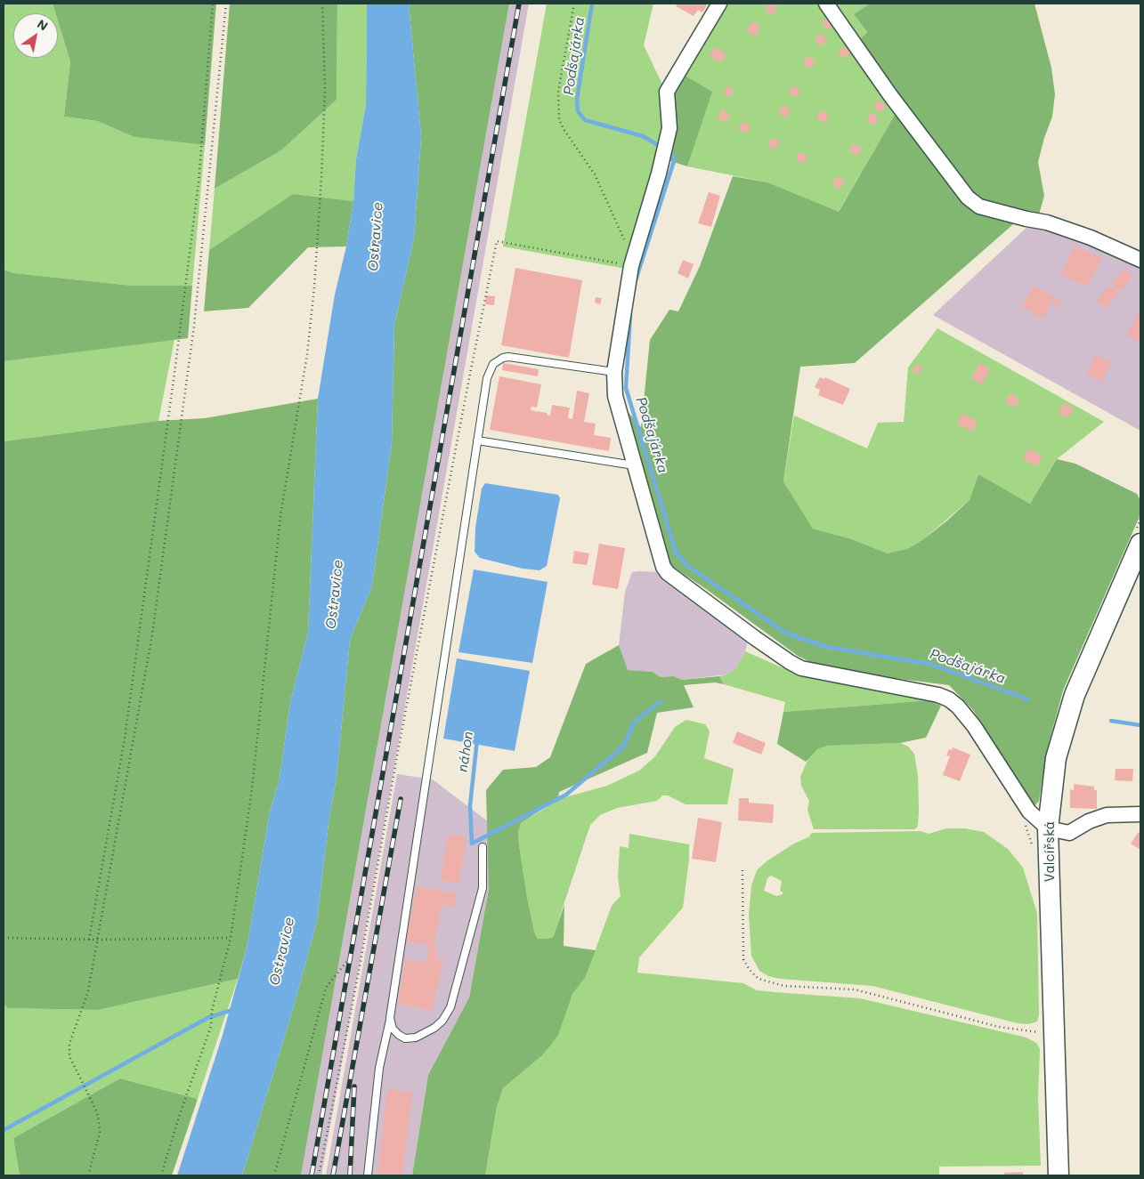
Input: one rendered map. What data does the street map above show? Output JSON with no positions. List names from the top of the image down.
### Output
{
  "streets": {
    "main road": ["Valcířská"]
  },
  "water": ["Podšajárka", "Ostravice", "náhon"],
  "north": "top right"
}
